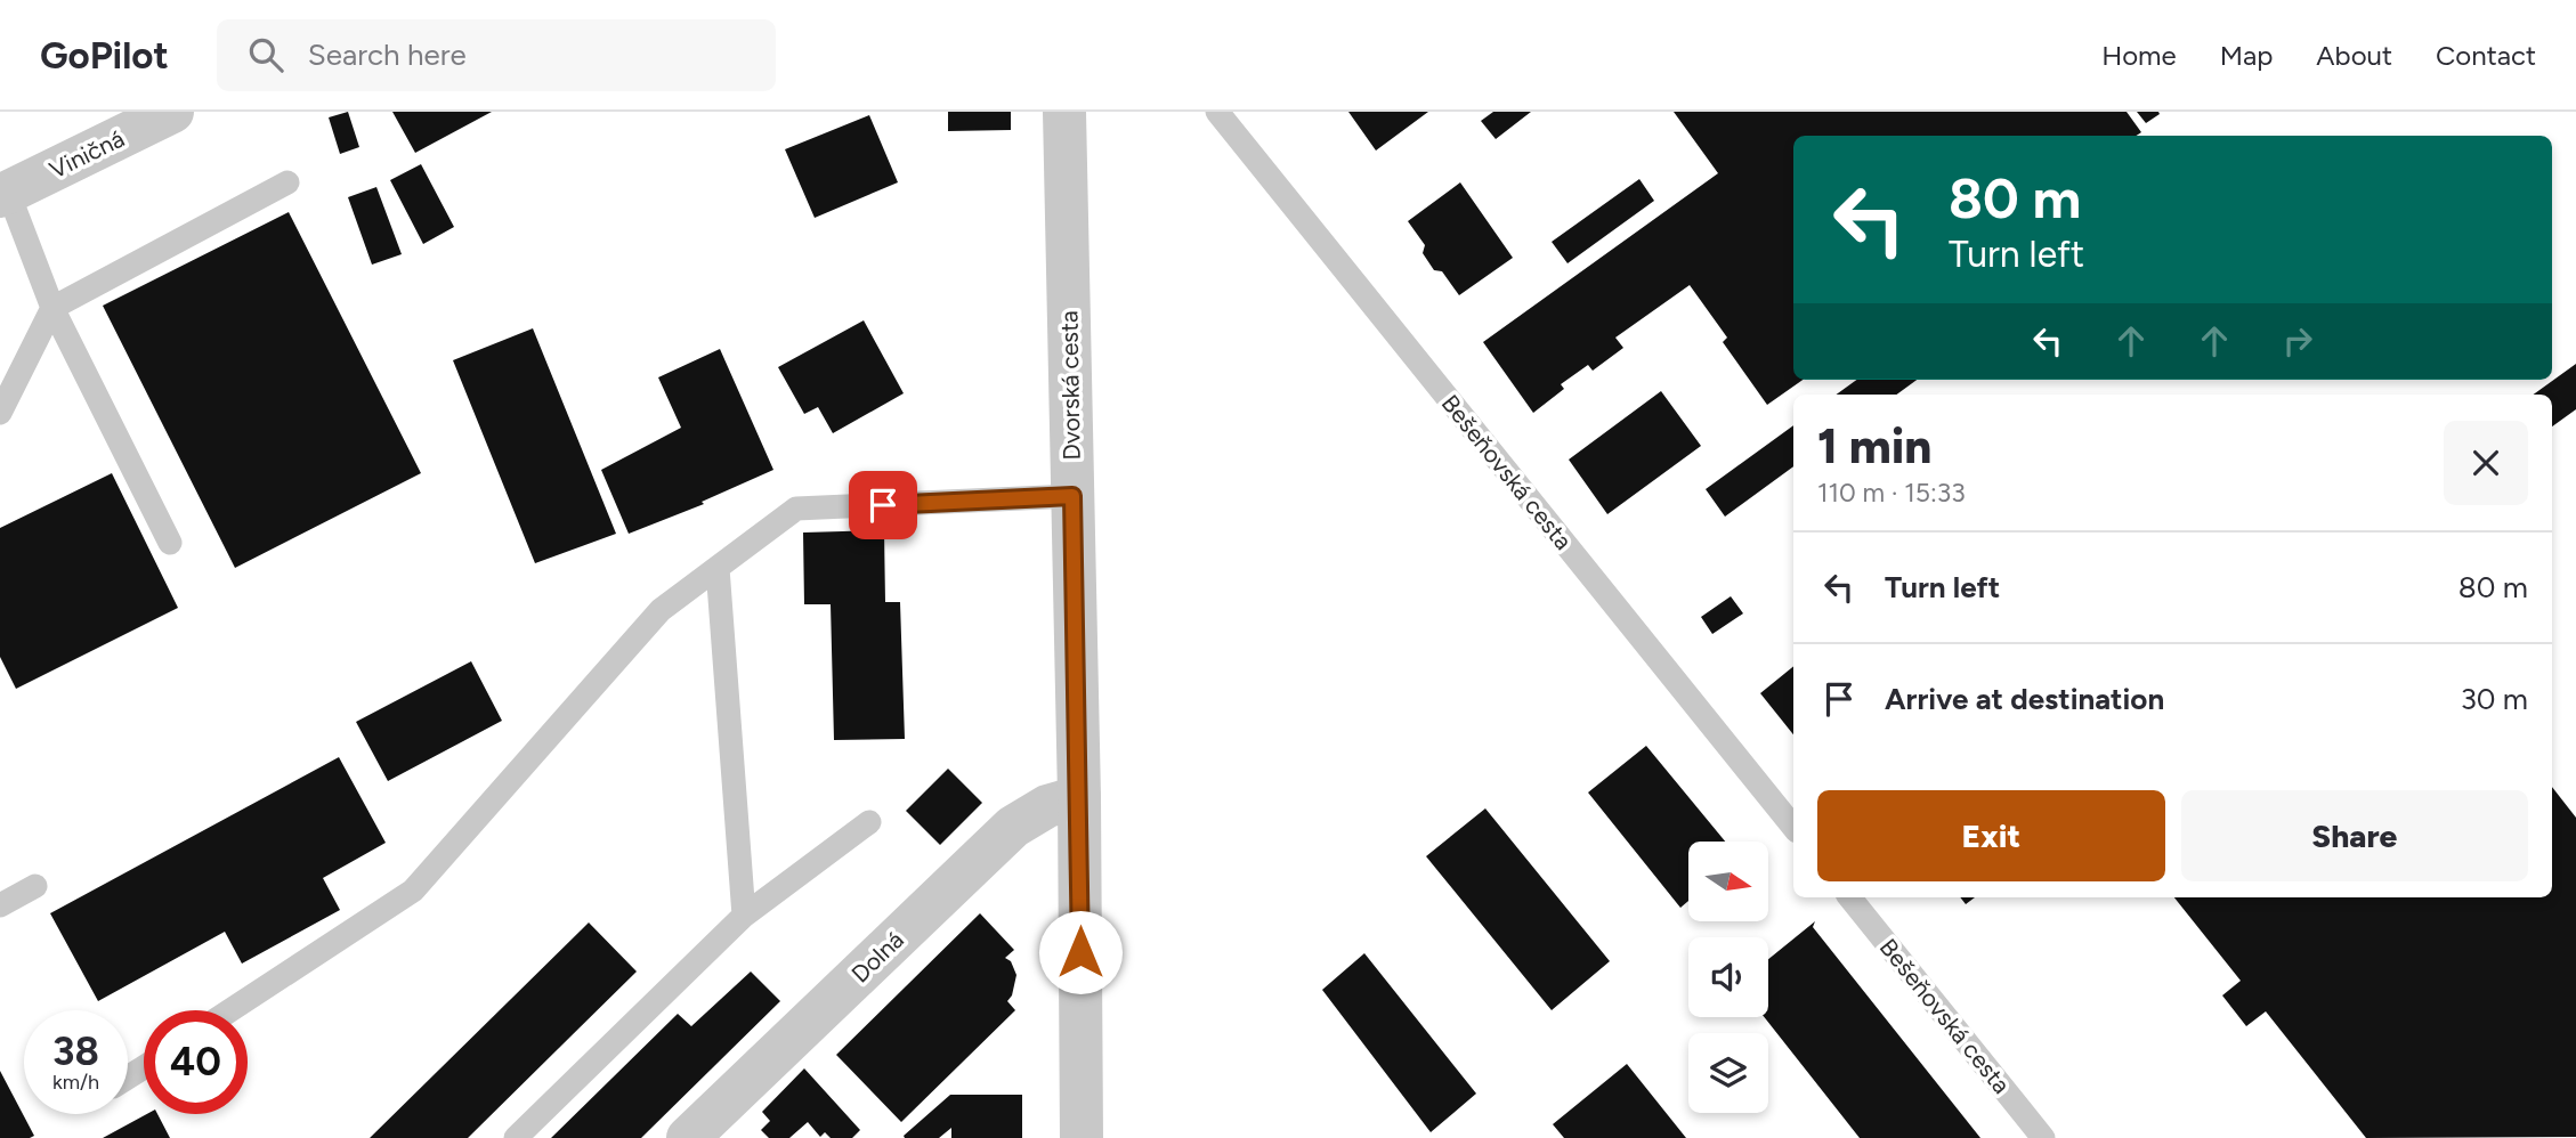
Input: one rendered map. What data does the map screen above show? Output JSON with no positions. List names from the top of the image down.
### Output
{
  "streets": {
    "street": ["Viničná", "Dvorská cesta", "Dolná"],
    "lane": ["Bešeňovská cesta"]
  },
  "crossings": [
    ["Dvorská cesta", "Dolná"]
  ],
  "north": "right",
  "page": {
    "header": "GoPilot",
    "search": "Search here",
    "nav": [
      "Home",
      "Map",
      "About",
      "Contact"
    ],
    "turn": ["80 m", "Turn left"],
    "heading": ["1 min", "110 m · 15:33"],
    "list": [
      {
        "name": "Turn left",
        "value": "80 m"
      },
      {
        "name": "Arrive at destination",
        "value": "30 m"
      }
    ],
    "buttons": ["Exit", "Share"],
    "speed": "38 km/h",
    "limit": "40"
  }
}
